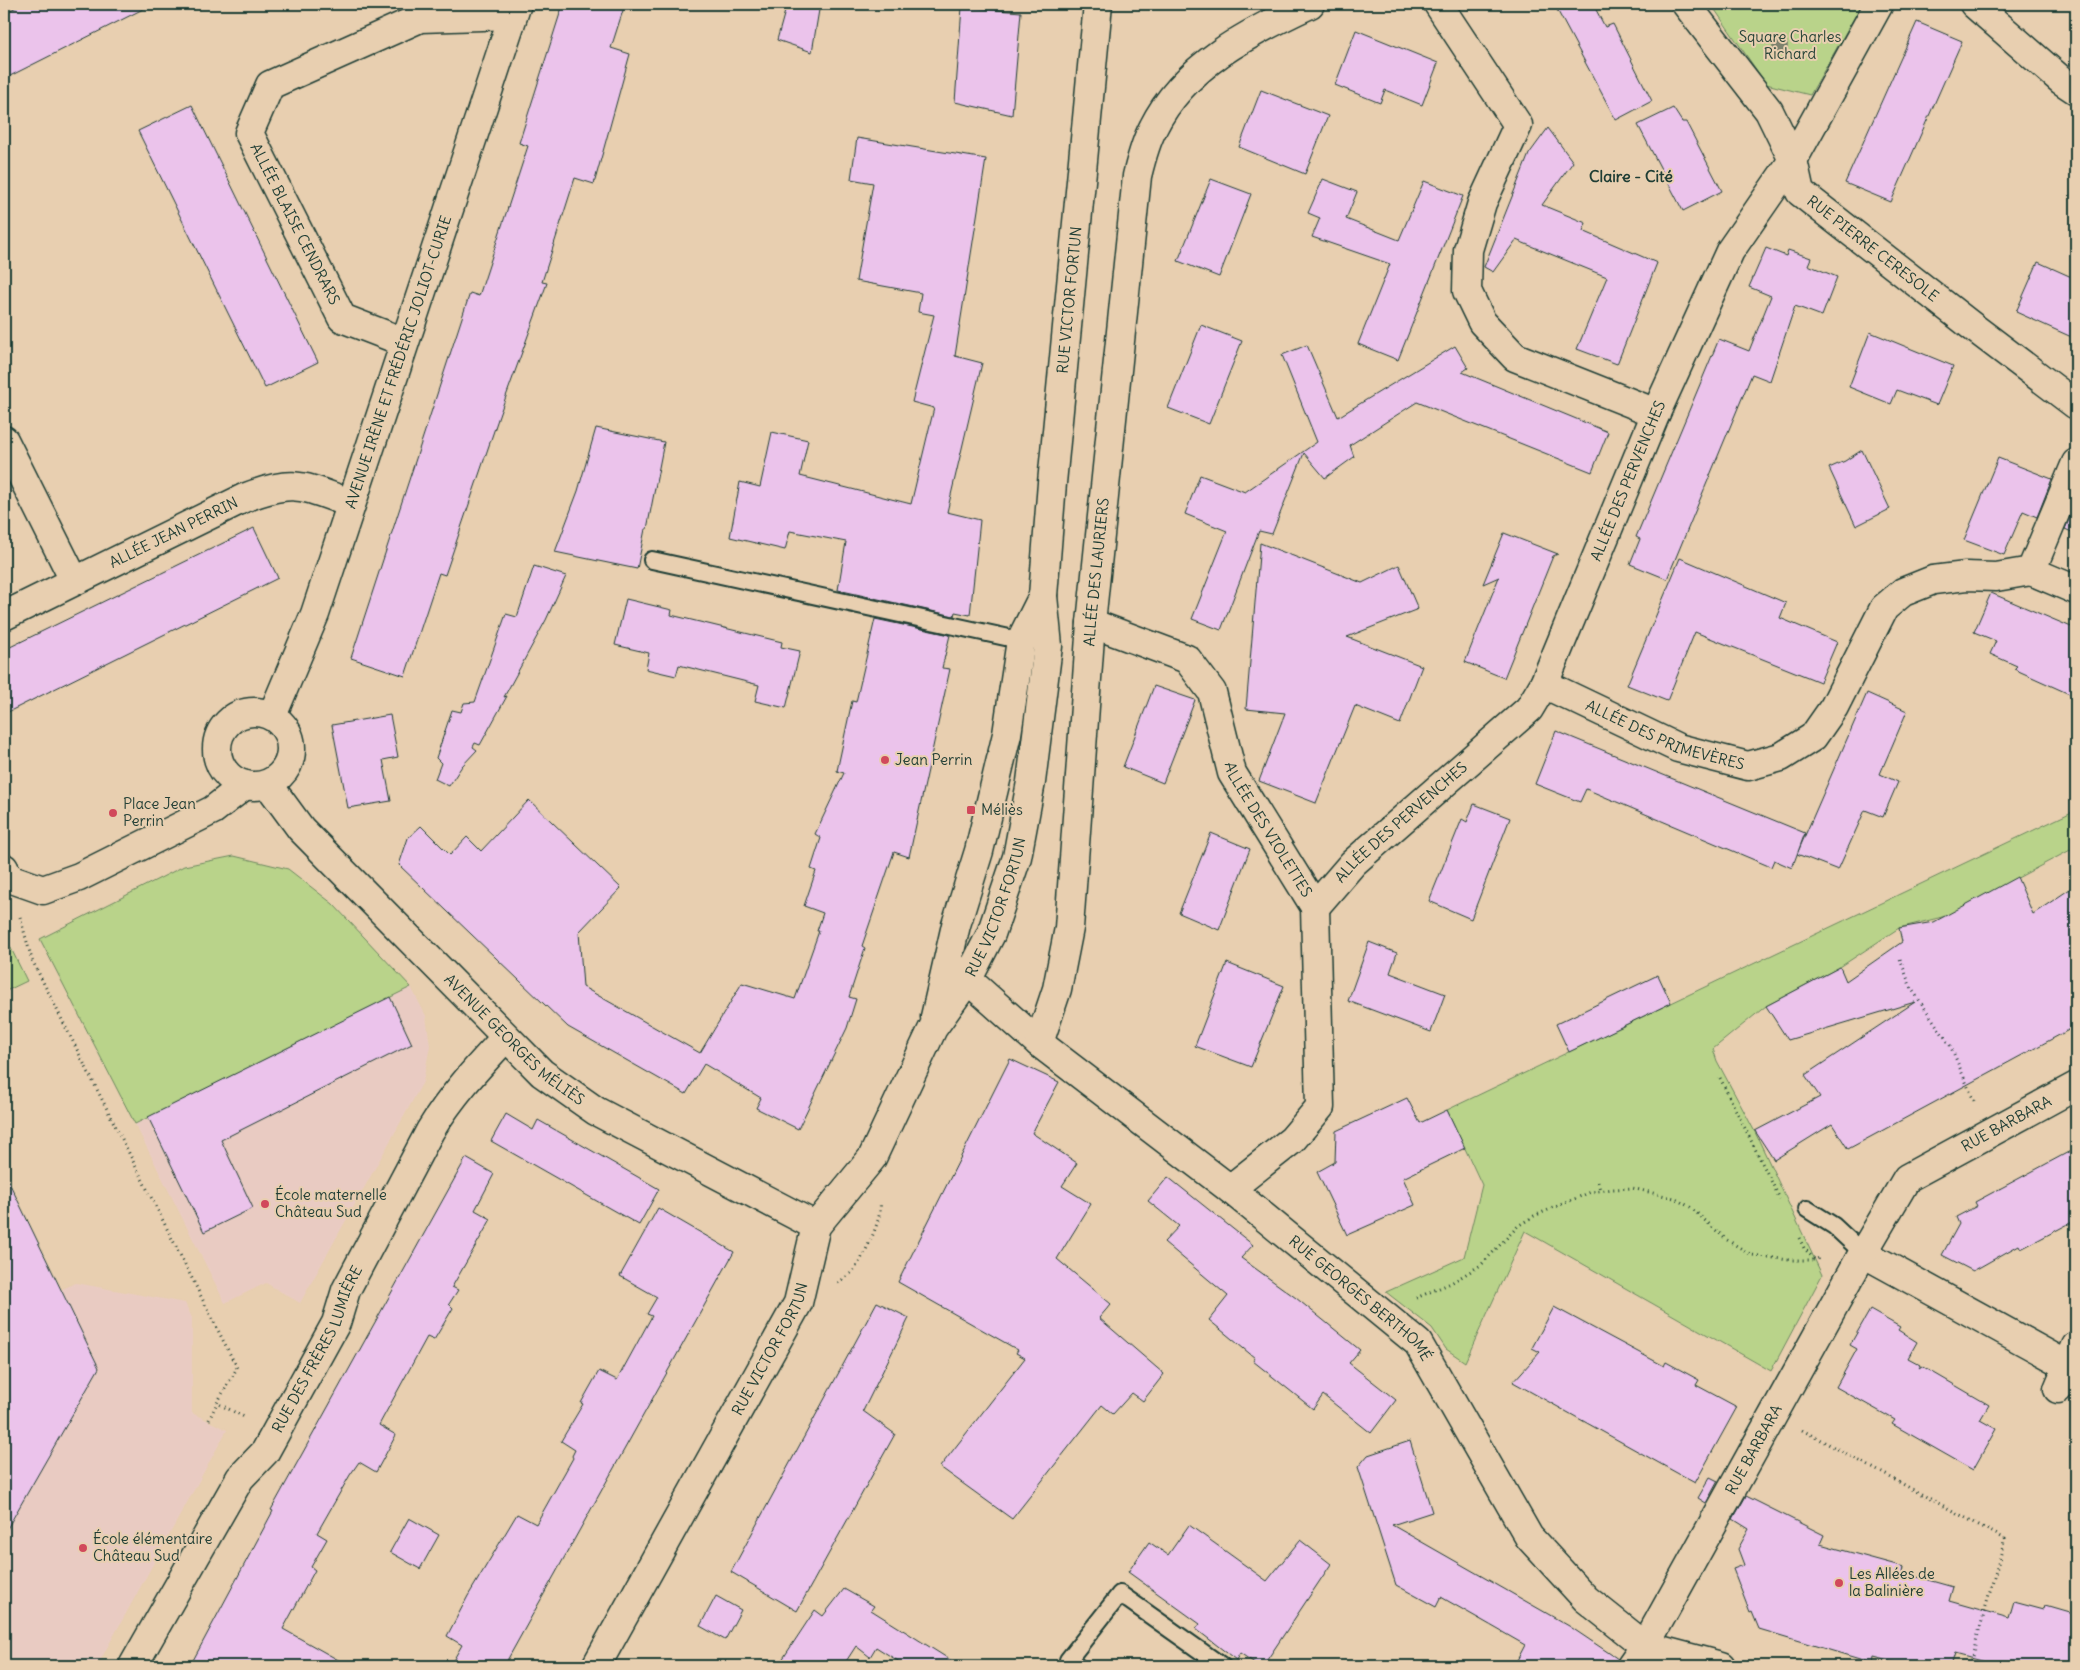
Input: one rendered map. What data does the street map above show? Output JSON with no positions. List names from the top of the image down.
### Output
{
  "streets": {
    "street": [
      "ALLÉE BLAISE CENDRARS",
      "RUE PIERRE CERESOLE",
      "RUE VICTOR FORTUN",
      "AVENUE IRÈNE ET FRÉDÉRIC JOLIOT-CURIE",
      "ALLÉE DES PERVENCHES",
      "ALLÉE JEAN PERRIN",
      "ALLÉE DES LAURIERS",
      "ALLÉE DES PRIMEVÈRES",
      "ALLÉE DES VIOLETTES",
      "AVENUE GEORGES MÉLIÈS",
      "RUE BARBARA",
      "RUE GEORGES BERTHOMÉ",
      "RUE DES FRÈRES LUMIÈRE"
    ]
  },
  "crossings": [
    ["ALLÉE BLAISE CENDRARS", "AVENUE IRÈNE ET FRÉDÉRIC JOLIOT-CURIE"],
    ["RUE PIERRE CERESOLE", "ALLÉE DES PERVENCHES"],
    ["RUE VICTOR FORTUN", "AVENUE GEORGES MÉLIÈS"],
    ["RUE VICTOR FORTUN", "RUE GEORGES BERTHOMÉ"],
    ["AVENUE IRÈNE ET FRÉDÉRIC JOLIOT-CURIE", "ALLÉE JEAN PERRIN"],
    ["AVENUE IRÈNE ET FRÉDÉRIC JOLIOT-CURIE", "AVENUE GEORGES MÉLIÈS"],
    ["ALLÉE DES PERVENCHES", "ALLÉE DES PRIMEVÈRES"],
    ["ALLÉE DES PERVENCHES", "ALLÉE DES VIOLETTES"],
    ["ALLÉE DES LAURIERS", "ALLÉE DES VIOLETTES"],
    ["ALLÉE DES LAURIERS", "RUE GEORGES BERTHOMÉ"],
    ["ALLÉE DES VIOLETTES", "RUE GEORGES BERTHOMÉ"],
    ["AVENUE GEORGES MÉLIÈS", "RUE DES FRÈRES LUMIÈRE"],
    ["RUE BARBARA", "RUE GEORGES BERTHOMÉ"]
  ],
  "districts": ["Claire - Cité"],
  "parks": ["Square Charles Richard"],
  "places": {
    "other": [
      "Jean Perrin",
      "Place Jean Perrin",
      "École maternelle Château Sud",
      "École élémentaire Château Sud",
      "Les Allées de la Balinière"
    ],
    "transit": ["Méliès"]
  }
}
